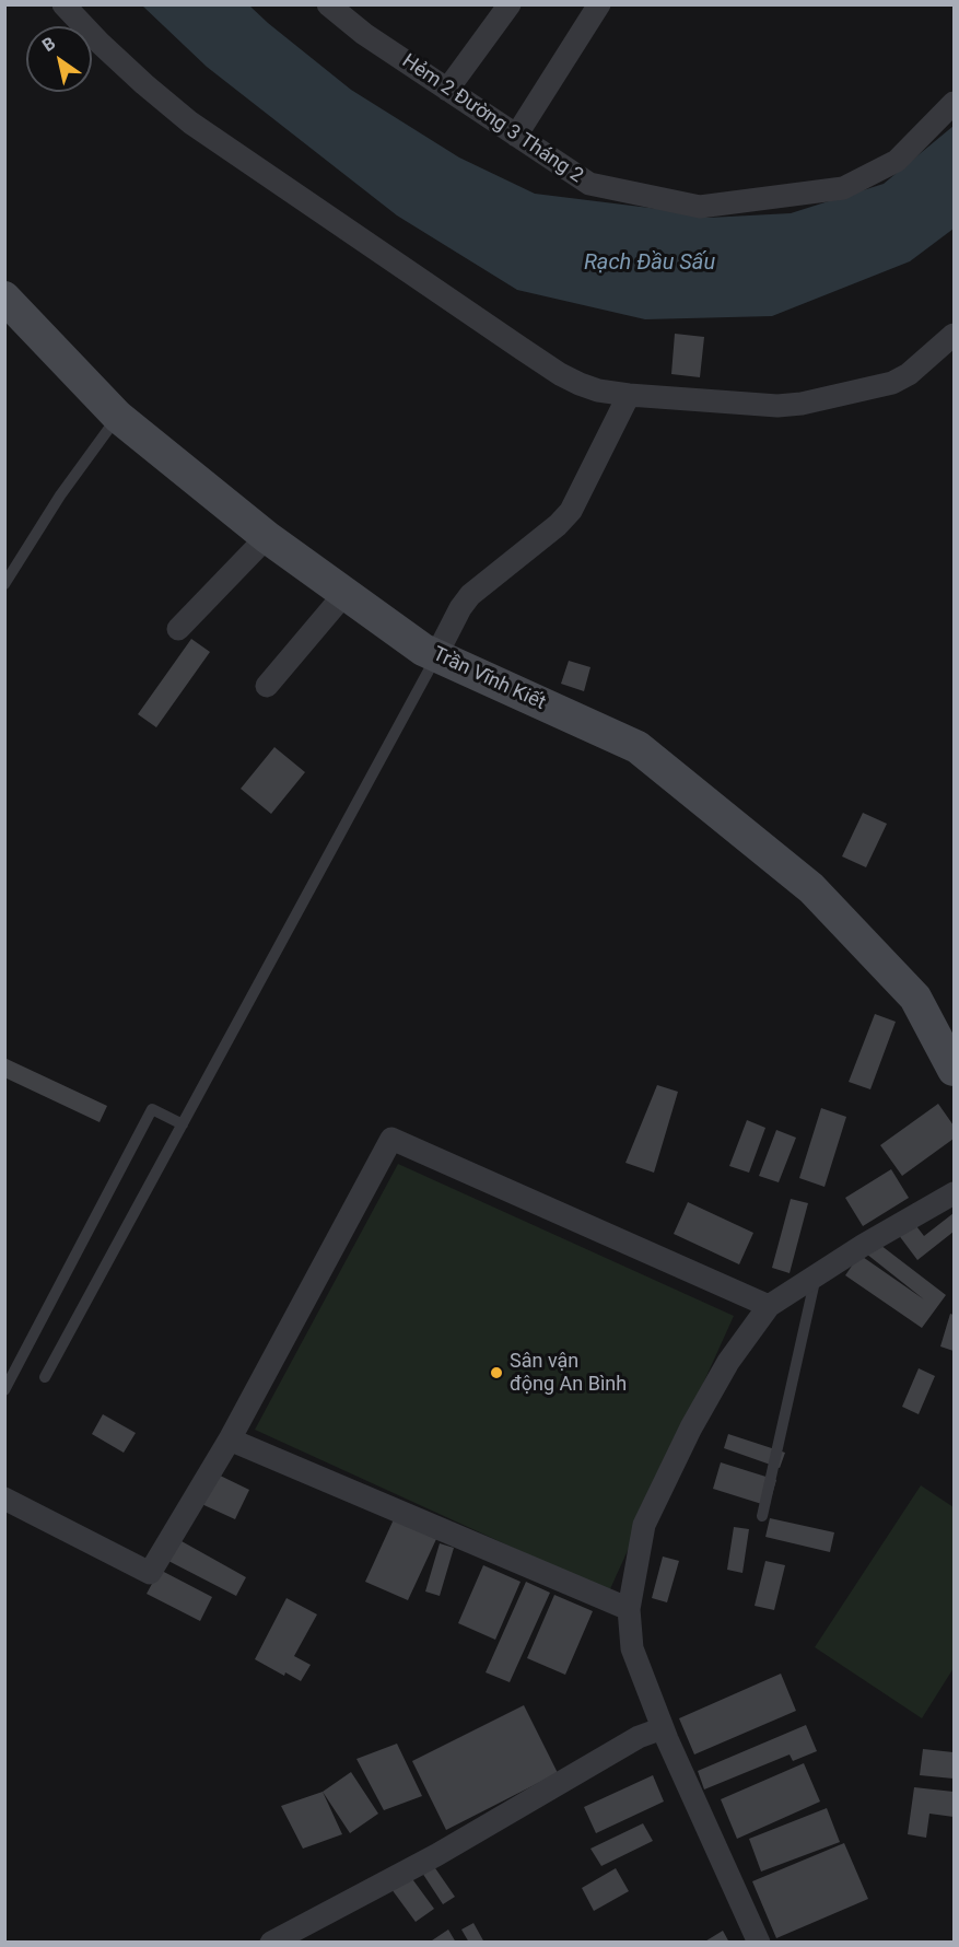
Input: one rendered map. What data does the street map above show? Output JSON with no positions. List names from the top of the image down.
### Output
{
  "streets": {
    "street": ["Hẻm 2 Đường 3 Tháng 2", "Trần Vĩnh Kiết"]
  },
  "water": ["Rạch Đầu Sấu"],
  "places": ["Sân vận động An Bình"],
  "north": "top left"
}
